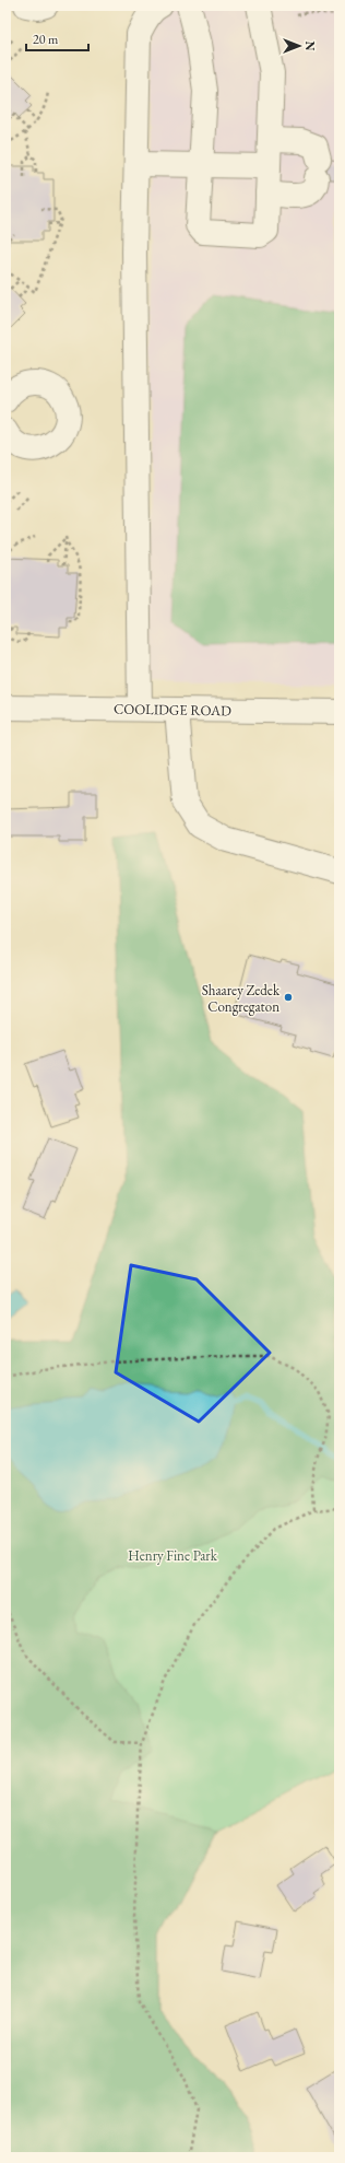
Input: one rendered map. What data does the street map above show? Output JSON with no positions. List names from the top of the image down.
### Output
{
  "streets": {
    "street": ["COOLIDGE ROAD"]
  },
  "parks": ["Henry Fine Park"],
  "places": ["Shaarey Zedek Congregaton"],
  "scale_bar": "20 m",
  "north": "right"
}
